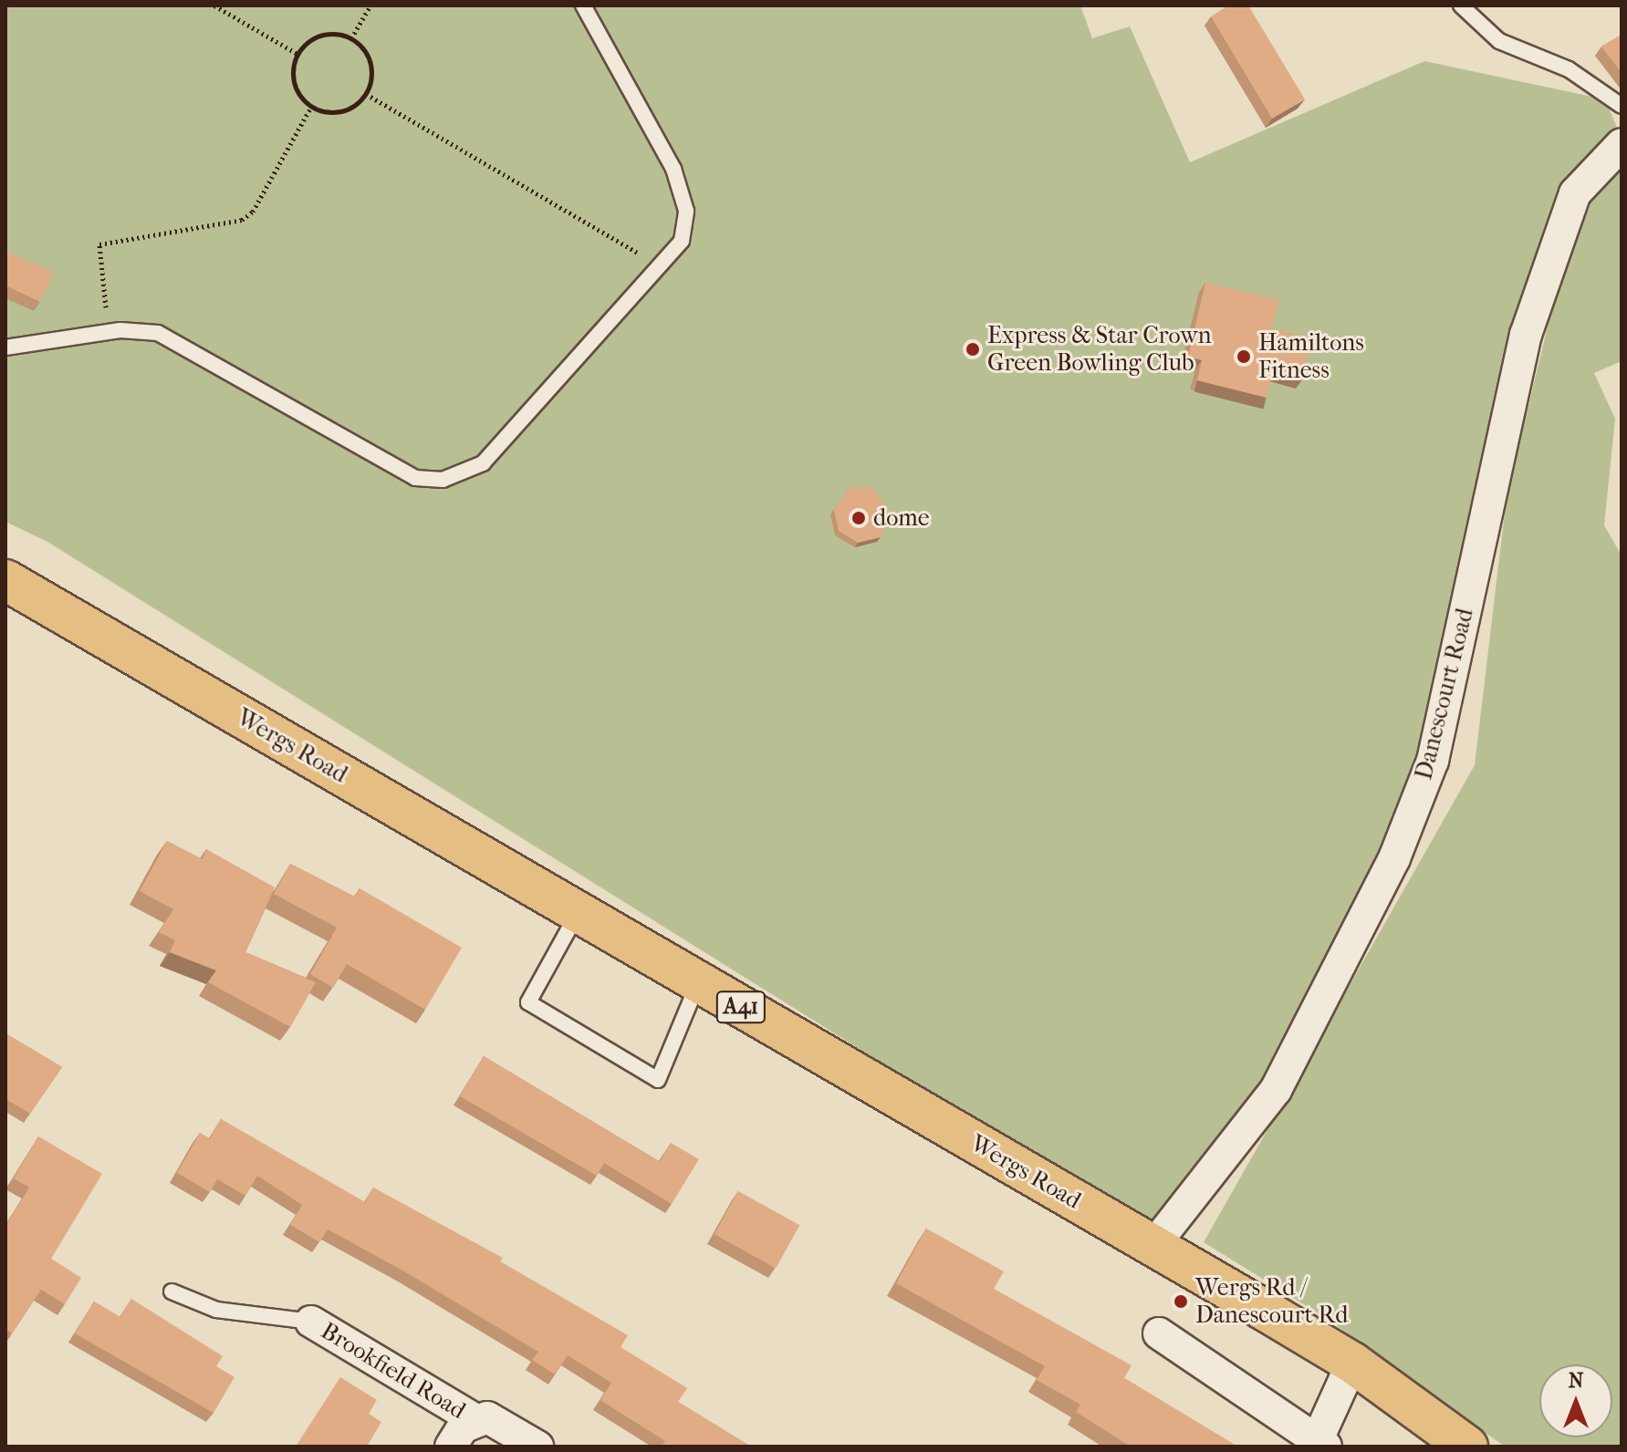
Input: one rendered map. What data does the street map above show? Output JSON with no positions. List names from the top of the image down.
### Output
{
  "streets": {
    "highway": ["Wergs Road", "A41"],
    "street": ["Danescourt Road", "Brookfield Road"]
  },
  "crossings": [
    ["Danescourt Road", "Wergs Road"]
  ],
  "places": [
    "Express & Star Crown Green Bowling Club",
    "Hamiltons Fitness",
    "dome",
    "Wergs Rd / Danescourt Rd"
  ],
  "north": "top"
}
